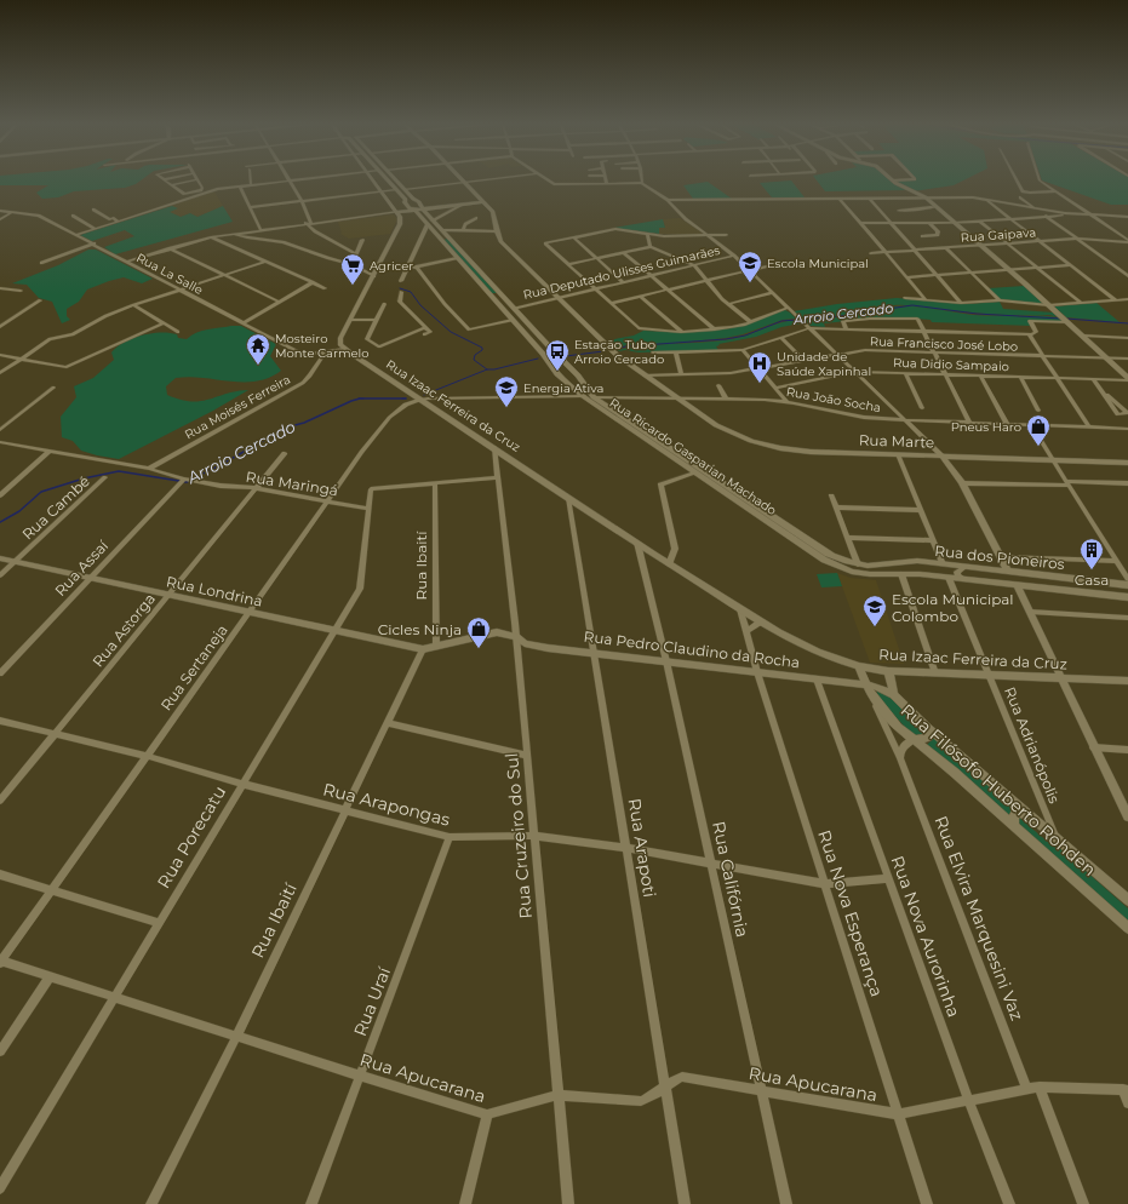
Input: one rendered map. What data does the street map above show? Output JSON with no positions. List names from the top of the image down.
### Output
{
  "streets": {
    "street": [
      "Rua Gaipava",
      "Rua Deputado Ulisses Guimarães",
      "Rua La Salle",
      "Rua Francisco José Lobo",
      "Rua Didio Sampaio",
      "Rua João Socha",
      "Rua Izaac Ferreira da Cruz",
      "Rua Moisés Ferreira",
      "Rua Marte",
      "Rua Ricardo Gasparian Machado",
      "Rua Maringá",
      "Rua Cambé",
      "Rua dos Pioneiros",
      "Rua Ibaití",
      "Rua Assaí",
      "Rua Londrina",
      "Rua Astorga",
      "Rua Pedro Claudino da Rocha",
      "Rua Sertaneja",
      "Rua Adrianópolis",
      "Rua Filósofo Huberto Rohden",
      "Rua Arapongas",
      "Rua Cruzeiro do Sul",
      "Rua Porecatu",
      "Rua Arapoti",
      "Rua Califórnia",
      "Rua Nova Esperança",
      "Rua Elvira Marquesini Vaz",
      "Rua Nova Aurorinha",
      "Rua Uraí",
      "Rua Apucarana"
    ]
  },
  "crossings": [
    ["Rua Deputado Ulisses Guimarães", "Rua Marte"],
    ["Rua Deputado Ulisses Guimarães", "Rua Ricardo Gasparian Machado"],
    ["Rua La Salle", "Rua Izaac Ferreira da Cruz"],
    ["Rua La Salle", "Rua Moisés Ferreira"],
    ["Rua Francisco José Lobo", "Rua Marte"],
    ["Rua João Socha", "Rua Marte"],
    ["Rua João Socha", "Rua Ricardo Gasparian Machado"],
    ["Rua Izaac Ferreira da Cruz", "Rua Sertaneja"],
    ["Rua Izaac Ferreira da Cruz", "Rua Adrianópolis"],
    ["Rua Izaac Ferreira da Cruz", "Rua Filósofo Huberto Rohden"],
    ["Rua Izaac Ferreira da Cruz", "Rua Cruzeiro do Sul"],
    ["Rua Izaac Ferreira da Cruz", "Rua Arapoti"],
    ["Rua Izaac Ferreira da Cruz", "Rua Califórnia"],
    ["Rua Izaac Ferreira da Cruz", "Rua Nova Esperança"],
    ["Rua Moisés Ferreira", "Rua Maringá"],
    ["Rua Ricardo Gasparian Machado", "Rua dos Pioneiros"],
    ["Rua Maringá", "Rua Assaí"],
    ["Rua Maringá", "Rua Astorga"],
    ["Rua Maringá", "Rua Sertaneja"],
    ["Rua Maringá", "Rua Porecatu"],
    ["Rua Cambé", "Rua Londrina"],
    ["Rua dos Pioneiros", "Rua Adrianópolis"],
    ["Rua Ibaití", "Rua Londrina"],
    ["Rua Ibaití", "Rua Pedro Claudino da Rocha"],
    ["Rua Ibaití", "Rua Arapongas"],
    ["Rua Ibaití", "Rua Porecatu"],
    ["Rua Ibaití", "Rua Apucarana"],
    ["Rua Assaí", "Rua Londrina"],
    ["Rua Londrina", "Rua Astorga"],
    ["Rua Londrina", "Rua Pedro Claudino da Rocha"],
    ["Rua Londrina", "Rua Sertaneja"],
    ["Rua Londrina", "Rua Porecatu"],
    ["Rua Astorga", "Rua Arapongas"],
    ["Rua Pedro Claudino da Rocha", "Rua Filósofo Huberto Rohden"],
    ["Rua Pedro Claudino da Rocha", "Rua Cruzeiro do Sul"],
    ["Rua Pedro Claudino da Rocha", "Rua Arapoti"],
    ["Rua Pedro Claudino da Rocha", "Rua Califórnia"],
    ["Rua Pedro Claudino da Rocha", "Rua Nova Esperança"],
    ["Rua Pedro Claudino da Rocha", "Rua Elvira Marquesini Vaz"],
    ["Rua Pedro Claudino da Rocha", "Rua Nova Aurorinha"],
    ["Rua Sertaneja", "Rua Arapongas"],
    ["Rua Sertaneja", "Rua Apucarana"],
    ["Rua Adrianópolis", "Rua Filósofo Huberto Rohden"],
    ["Rua Filósofo Huberto Rohden", "Rua Elvira Marquesini Vaz"],
    ["Rua Arapongas", "Rua Cruzeiro do Sul"],
    ["Rua Arapongas", "Rua Porecatu"],
    ["Rua Arapongas", "Rua Arapoti"],
    ["Rua Arapongas", "Rua Califórnia"],
    ["Rua Arapongas", "Rua Nova Esperança"],
    ["Rua Arapongas", "Rua Nova Aurorinha"],
    ["Rua Arapongas", "Rua Uraí"],
    ["Rua Cruzeiro do Sul", "Rua Apucarana"],
    ["Rua Porecatu", "Rua Apucarana"],
    ["Rua Arapoti", "Rua Apucarana"],
    ["Rua Califórnia", "Rua Apucarana"],
    ["Rua Nova Esperança", "Rua Apucarana"],
    ["Rua Elvira Marquesini Vaz", "Rua Apucarana"],
    ["Rua Nova Aurorinha", "Rua Apucarana"],
    ["Rua Uraí", "Rua Apucarana"]
  ],
  "water": ["Arroio Cercado"],
  "places": {
    "school or university": ["Escola Municipal", "Energia Ativa", "Escola Municipal Colombo"],
    "supermarket": ["Agricer"],
    "temple": ["Mosteiro Monte Carmelo"],
    "bus stop": ["Estação Tubo Arroio Cercado"],
    "hospital": ["Unidade de Saúde Xapinhal"],
    "shop": ["Pneus Haro", "Cicles Ninja"],
    "building": ["Casa"]
  }
}
